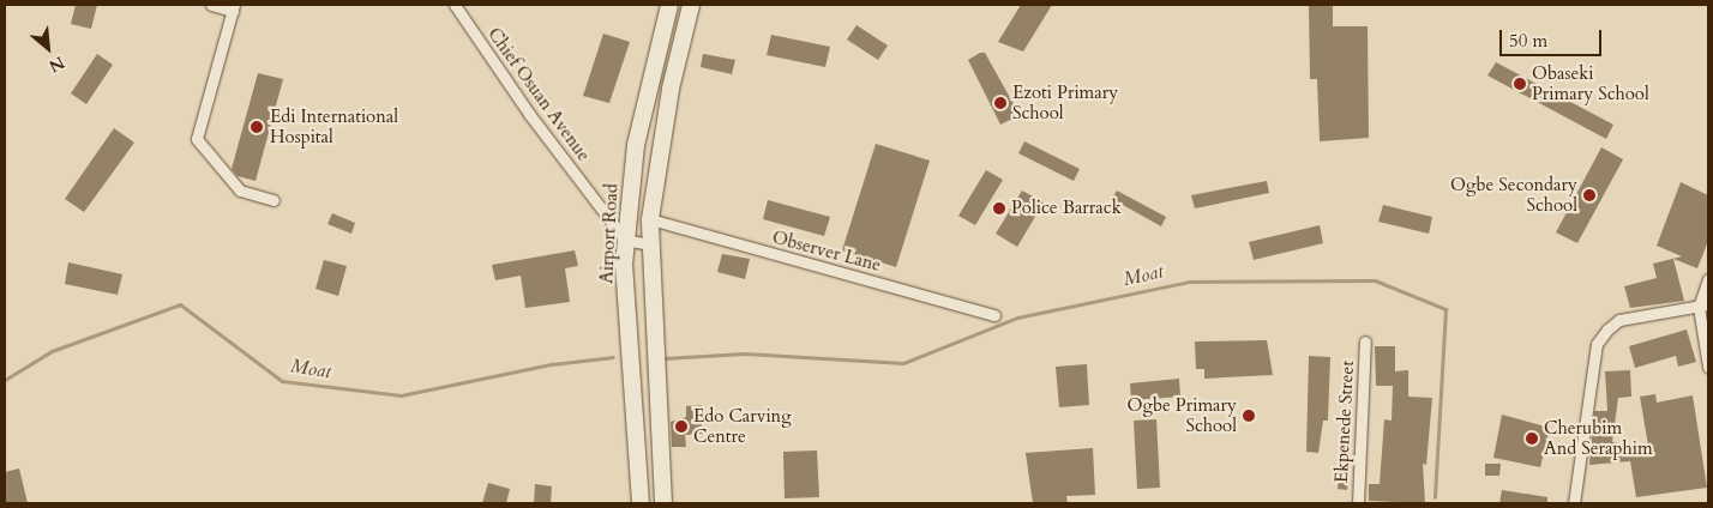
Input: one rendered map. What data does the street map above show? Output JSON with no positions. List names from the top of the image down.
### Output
{
  "streets": {
    "main road": ["Airport Road"],
    "street": ["Chief Osuan Avenue", "Observer Lane", "Ekpenede Street"]
  },
  "crossings": [
    ["Chief Osuan Avenue", "Airport Road"]
  ],
  "water": ["Moat"],
  "places": [
    "Obaseki Primary School",
    "Ezoti Primary School",
    "Edi International Hospital",
    "Ogbe Secondary School",
    "Police Barrack",
    "Ogbe Primary School",
    "Edo Carving Centre",
    "Cherubim And Seraphim"
  ],
  "scale_bar": "50 m",
  "north": "bottom right"
}
